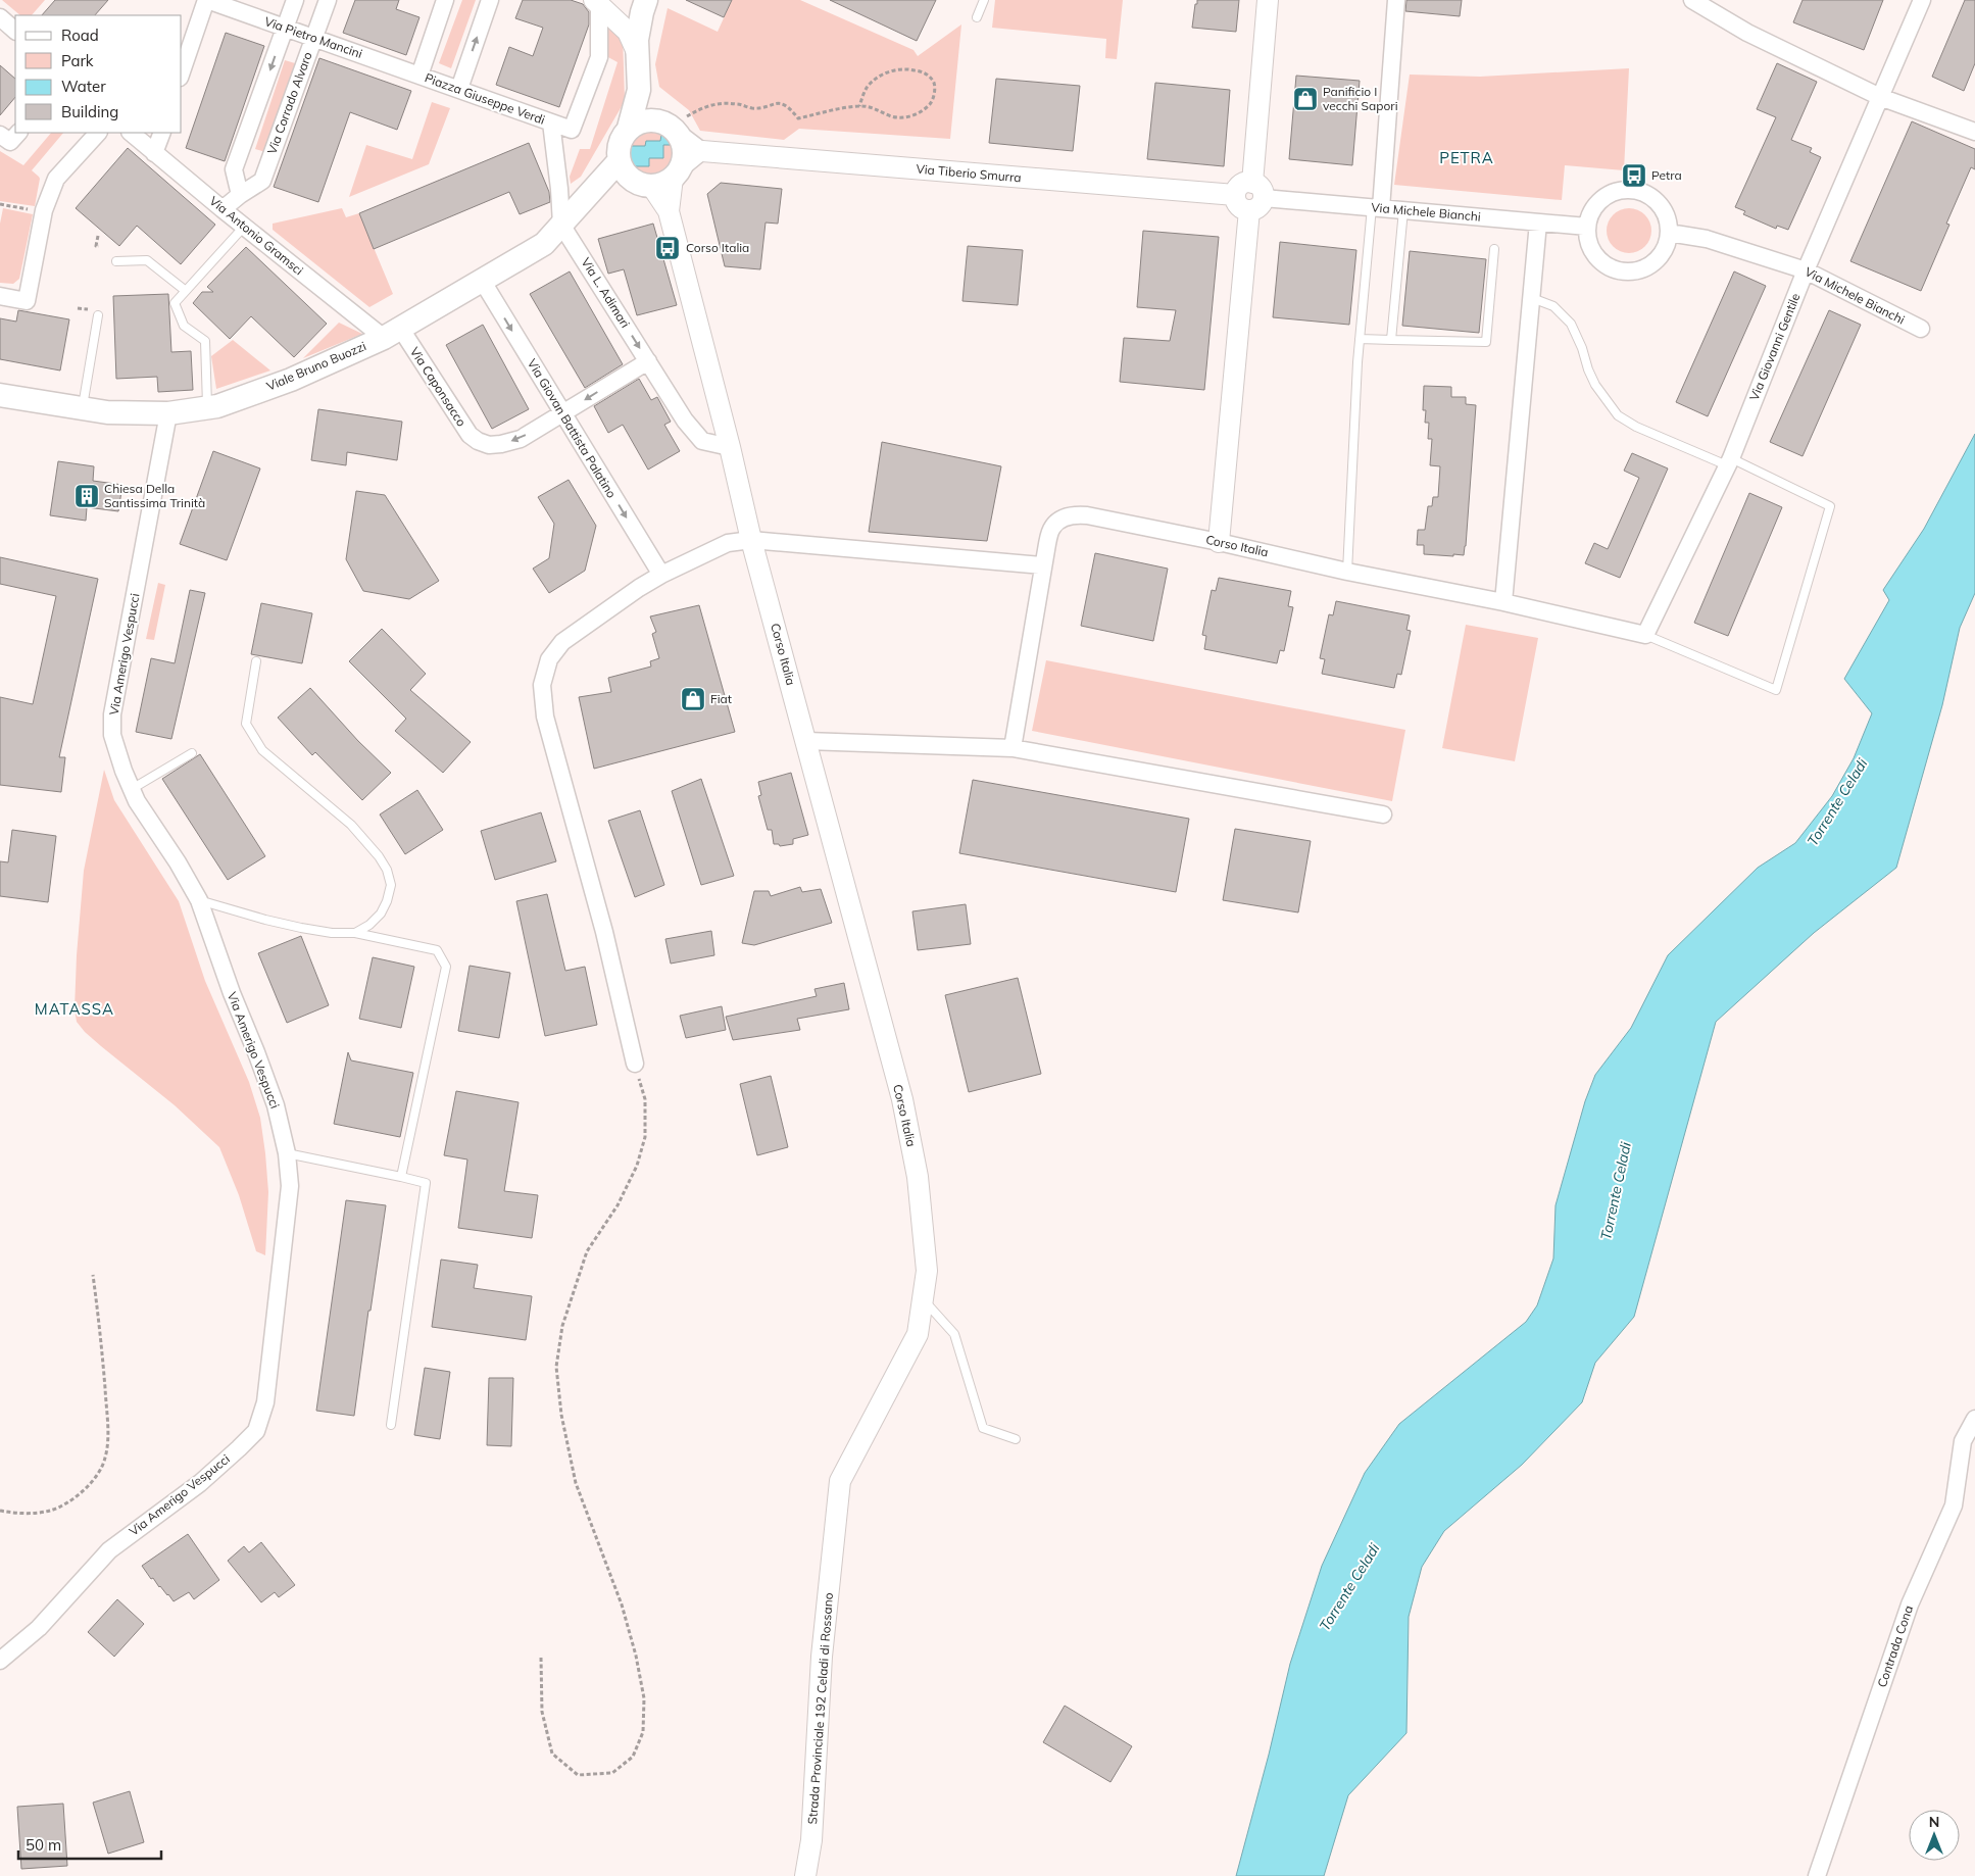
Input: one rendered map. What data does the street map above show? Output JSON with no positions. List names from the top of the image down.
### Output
{
  "streets": {
    "main road": ["Viale Bruno Buozzi"],
    "street": [
      "Via Pietro Mancini",
      "Piazza Giuseppe Verdi",
      "Via Corrado Alvaro",
      "Via Tiberio Smurra",
      "Via Michele Bianchi",
      "Via Antonio Gramsci",
      "Via L. Adimari",
      "Via Giovanni Gentile",
      "Via Caponsacco",
      "Via Giovan Battista Palatino",
      "Corso Italia",
      "Via Amerigo Vespucci",
      "Contrada Cona",
      "Strada Provinciale 192 Celadi di Rossano"
    ]
  },
  "crossings": [
    ["Via Pietro Mancini", "Piazza Giuseppe Verdi"],
    ["Via Pietro Mancini", "Via Corrado Alvaro"],
    ["Piazza Giuseppe Verdi", "Via L. Adimari"],
    ["Piazza Giuseppe Verdi", "Viale Bruno Buozzi"],
    ["Via Corrado Alvaro", "Via Antonio Gramsci"],
    ["Via Tiberio Smurra", "Via Michele Bianchi"],
    ["Via Michele Bianchi", "Via Giovanni Gentile"],
    ["Via Antonio Gramsci", "Viale Bruno Buozzi"],
    ["Via Antonio Gramsci", "Via Caponsacco"],
    ["Via L. Adimari", "Viale Bruno Buozzi"],
    ["Via L. Adimari", "Corso Italia"],
    ["Via Giovanni Gentile", "Corso Italia"],
    ["Viale Bruno Buozzi", "Via Caponsacco"],
    ["Viale Bruno Buozzi", "Via Giovan Battista Palatino"],
    ["Viale Bruno Buozzi", "Via Amerigo Vespucci"],
    ["Via Caponsacco", "Via Giovan Battista Palatino"],
    ["Corso Italia", "Strada Provinciale 192 Celadi di Rossano"]
  ],
  "one_way": ["Via L. Adimari", "Via Caponsacco", "Via Giovan Battista Palatino"],
  "districts": ["PETRA", "MATASSA"],
  "water": ["Torrente Celadi"],
  "places": {
    "shop": ["Panificio I vecchi Sapori", "Fiat"],
    "bus stop": ["Petra", "Corso Italia"],
    "building": ["Chiesa Della Santissima Trinità"]
  },
  "legend": [
    "Road",
    "Park",
    "Water",
    "Building"
  ],
  "scale_bar": "50 m",
  "north": "top"
}
